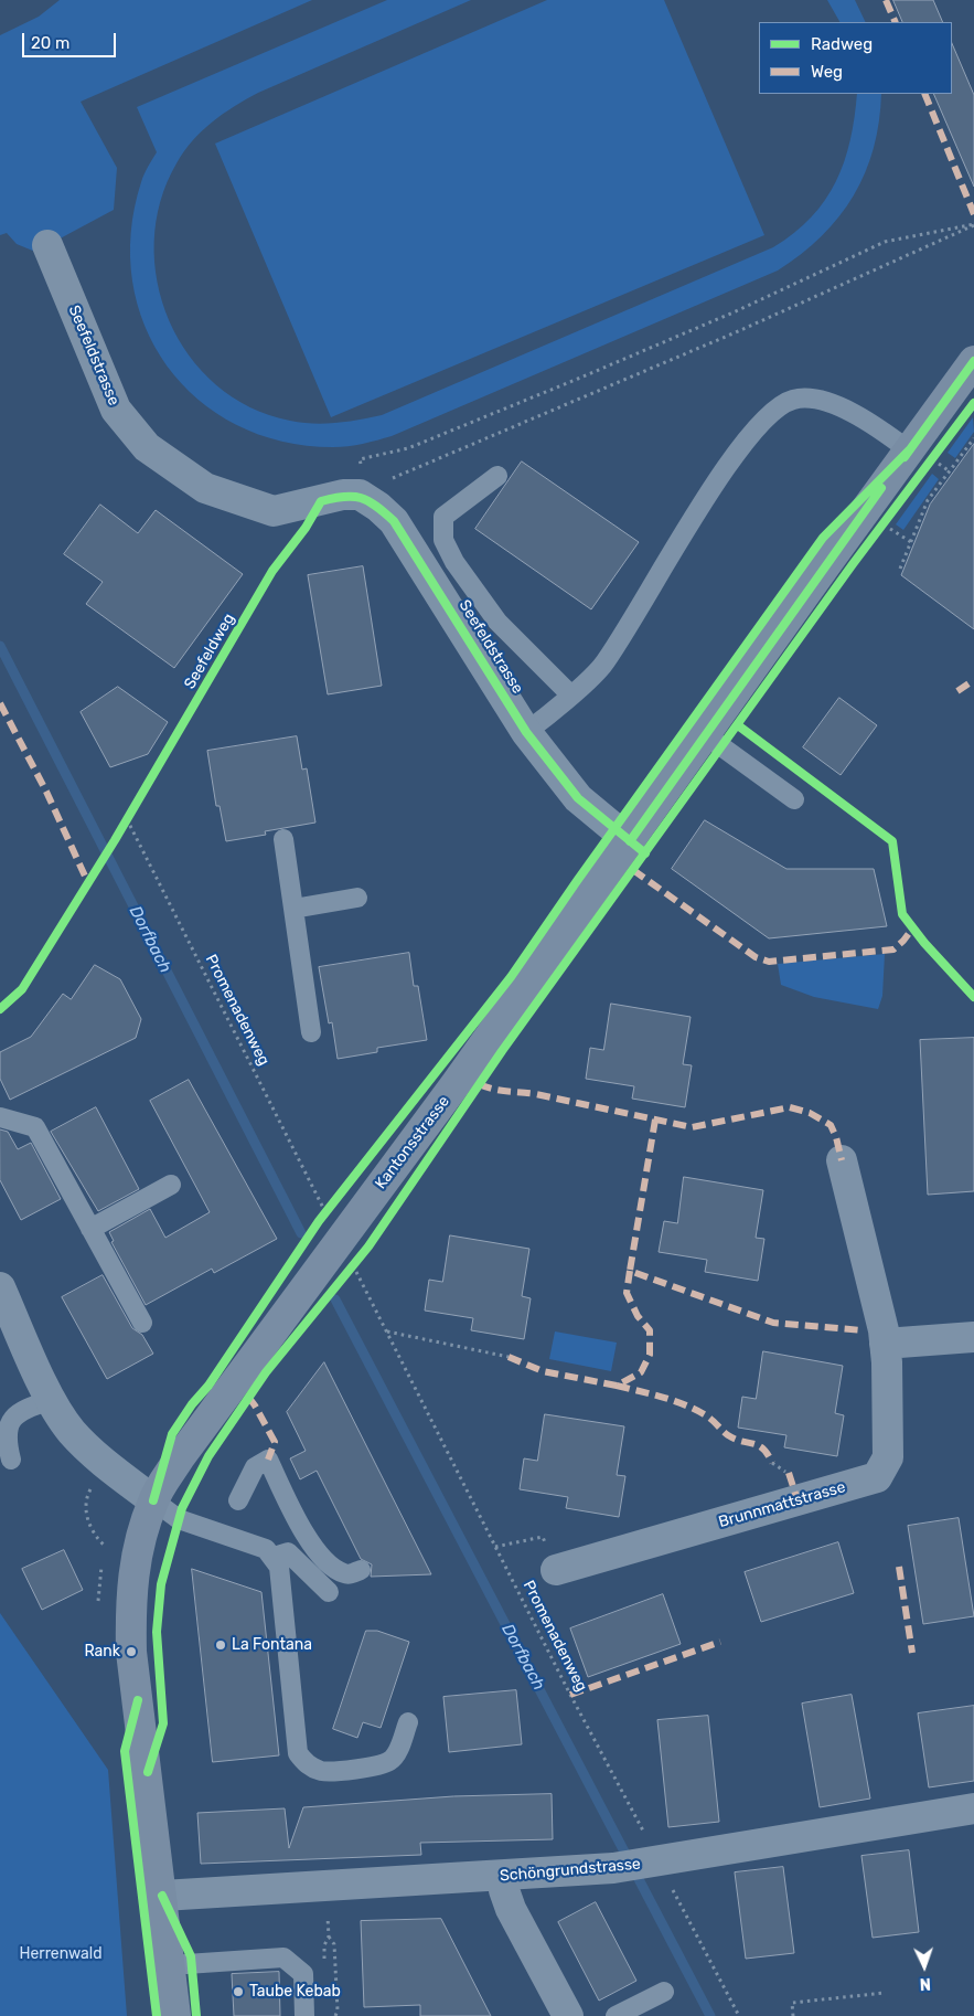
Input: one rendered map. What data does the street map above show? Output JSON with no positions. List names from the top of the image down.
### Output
{
  "streets": {
    "main road": ["Kantonsstrasse"],
    "street": ["Seefeldstrasse", "Brunnmattstrasse", "Schöngrundstrasse"],
    "path": ["Promenadenweg"],
    "cycle path": ["Seefeldweg"]
  },
  "crossings": [
    ["Seefeldstrasse", "Kantonsstrasse"],
    ["Promenadenweg", "Schöngrundstrasse"],
    ["Kantonsstrasse", "Schöngrundstrasse"]
  ],
  "water": ["Dorfbach"],
  "parks": ["Herrenwald"],
  "places": ["La Fontana", "Rank", "Taube Kebab"],
  "legend": ["Radweg", "Weg"],
  "scale_bar": "20 m",
  "north": "bottom"
}
